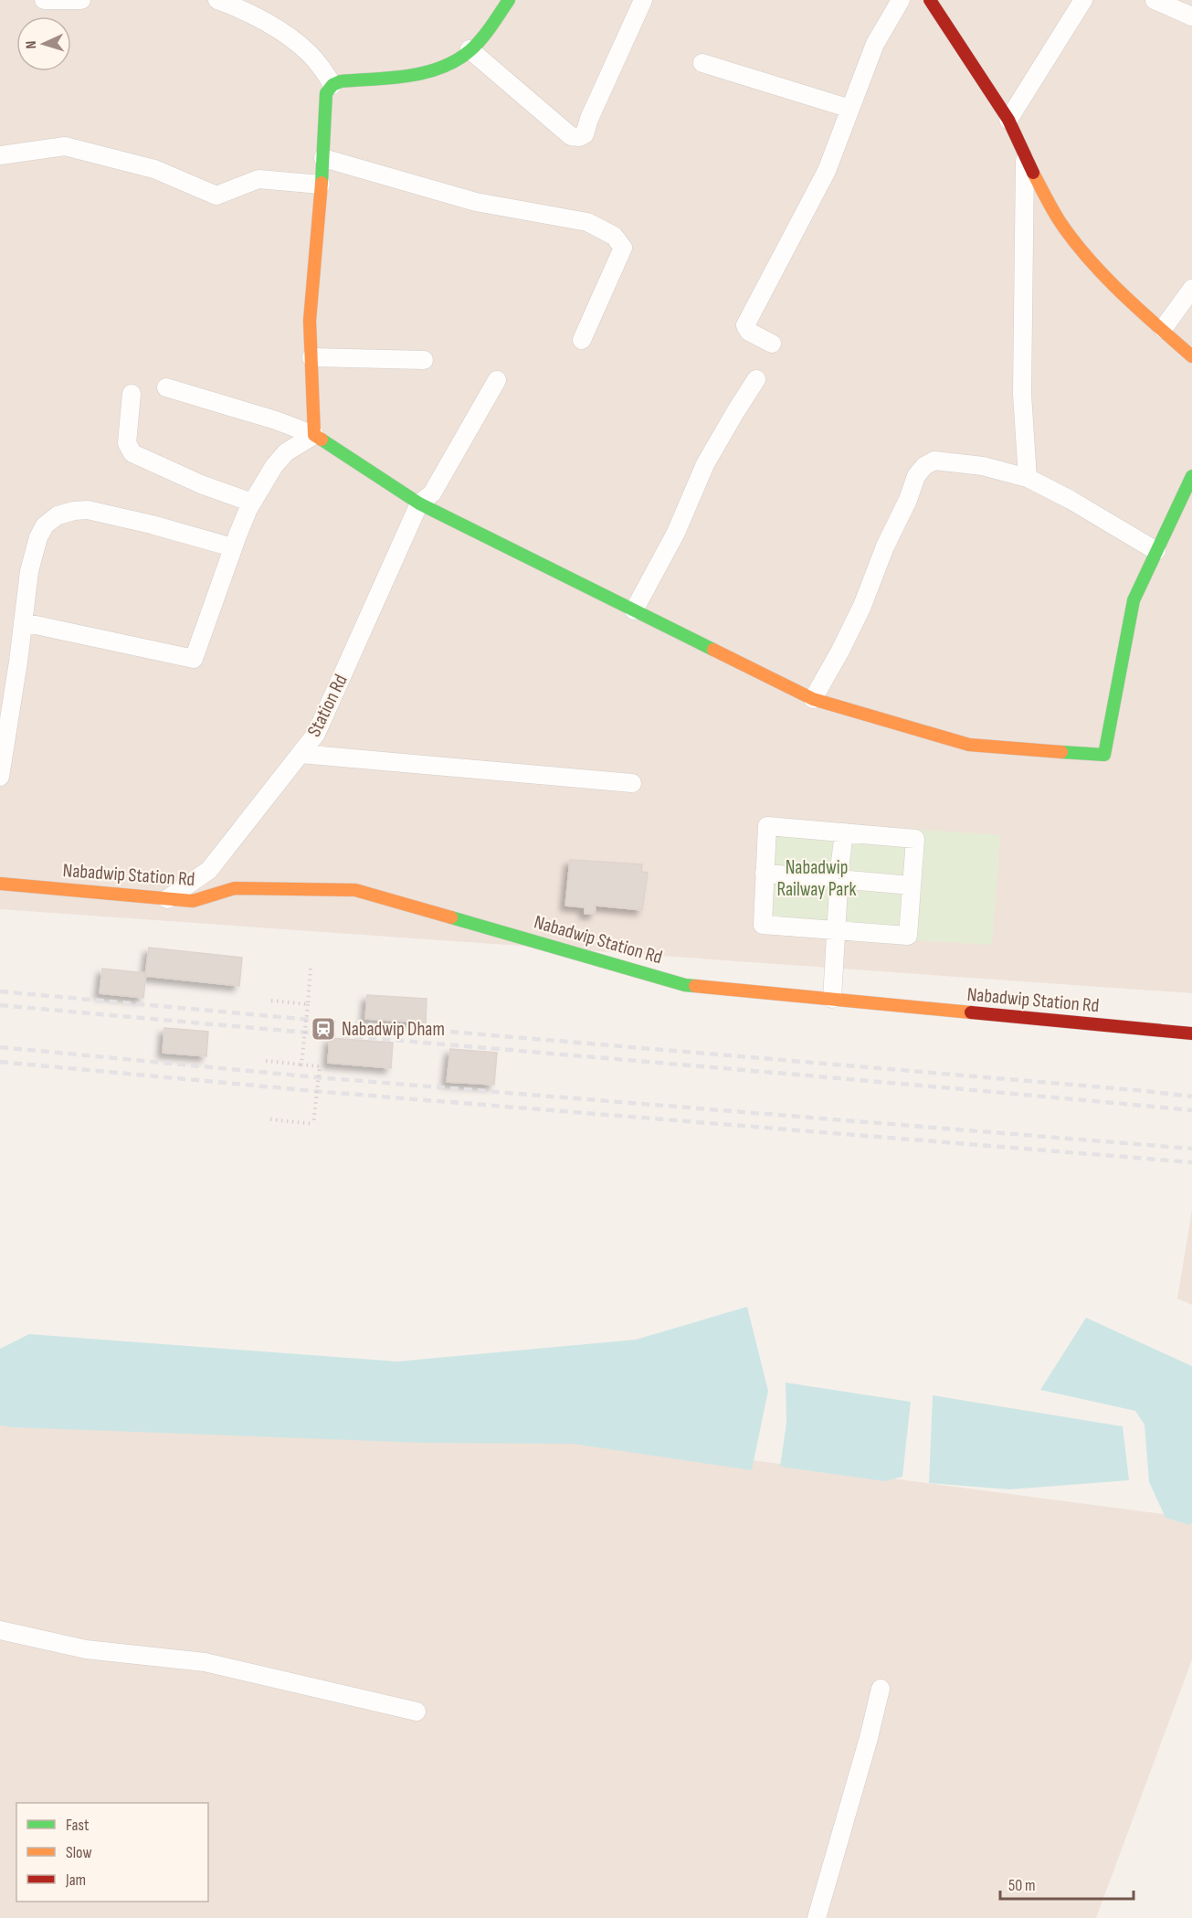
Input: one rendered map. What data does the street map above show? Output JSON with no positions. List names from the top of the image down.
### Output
{
  "streets": {
    "street": ["Station Rd", "Nabadwip Station Rd"]
  },
  "crossings": [
    ["Station Rd", "Nabadwip Station Rd"]
  ],
  "parks": ["Nabadwip Railway Park"],
  "places": {
    "station": ["Nabadwip Dham"]
  },
  "legend": ["Fast", "Slow", "Jam"],
  "scale_bar": "50 m",
  "north": "left"
}
